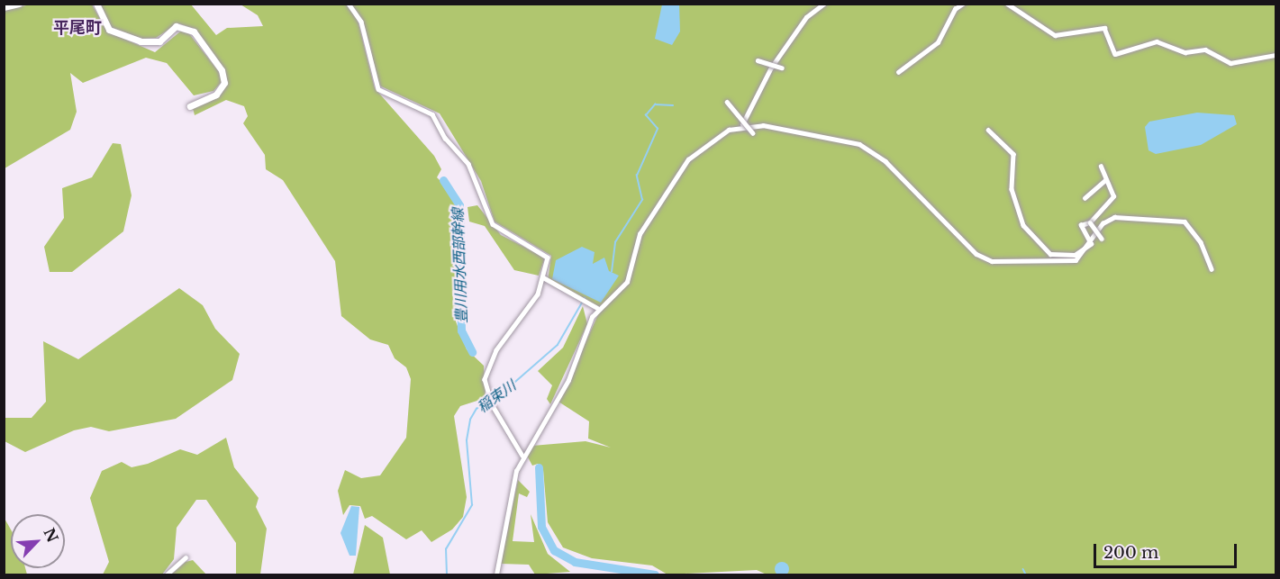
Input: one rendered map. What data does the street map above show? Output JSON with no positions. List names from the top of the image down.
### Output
{
  "districts": ["平尾町"],
  "water": ["豊川用水西部幹線", "稲束川"],
  "scale_bar": "200 m",
  "north": "top right"
}
